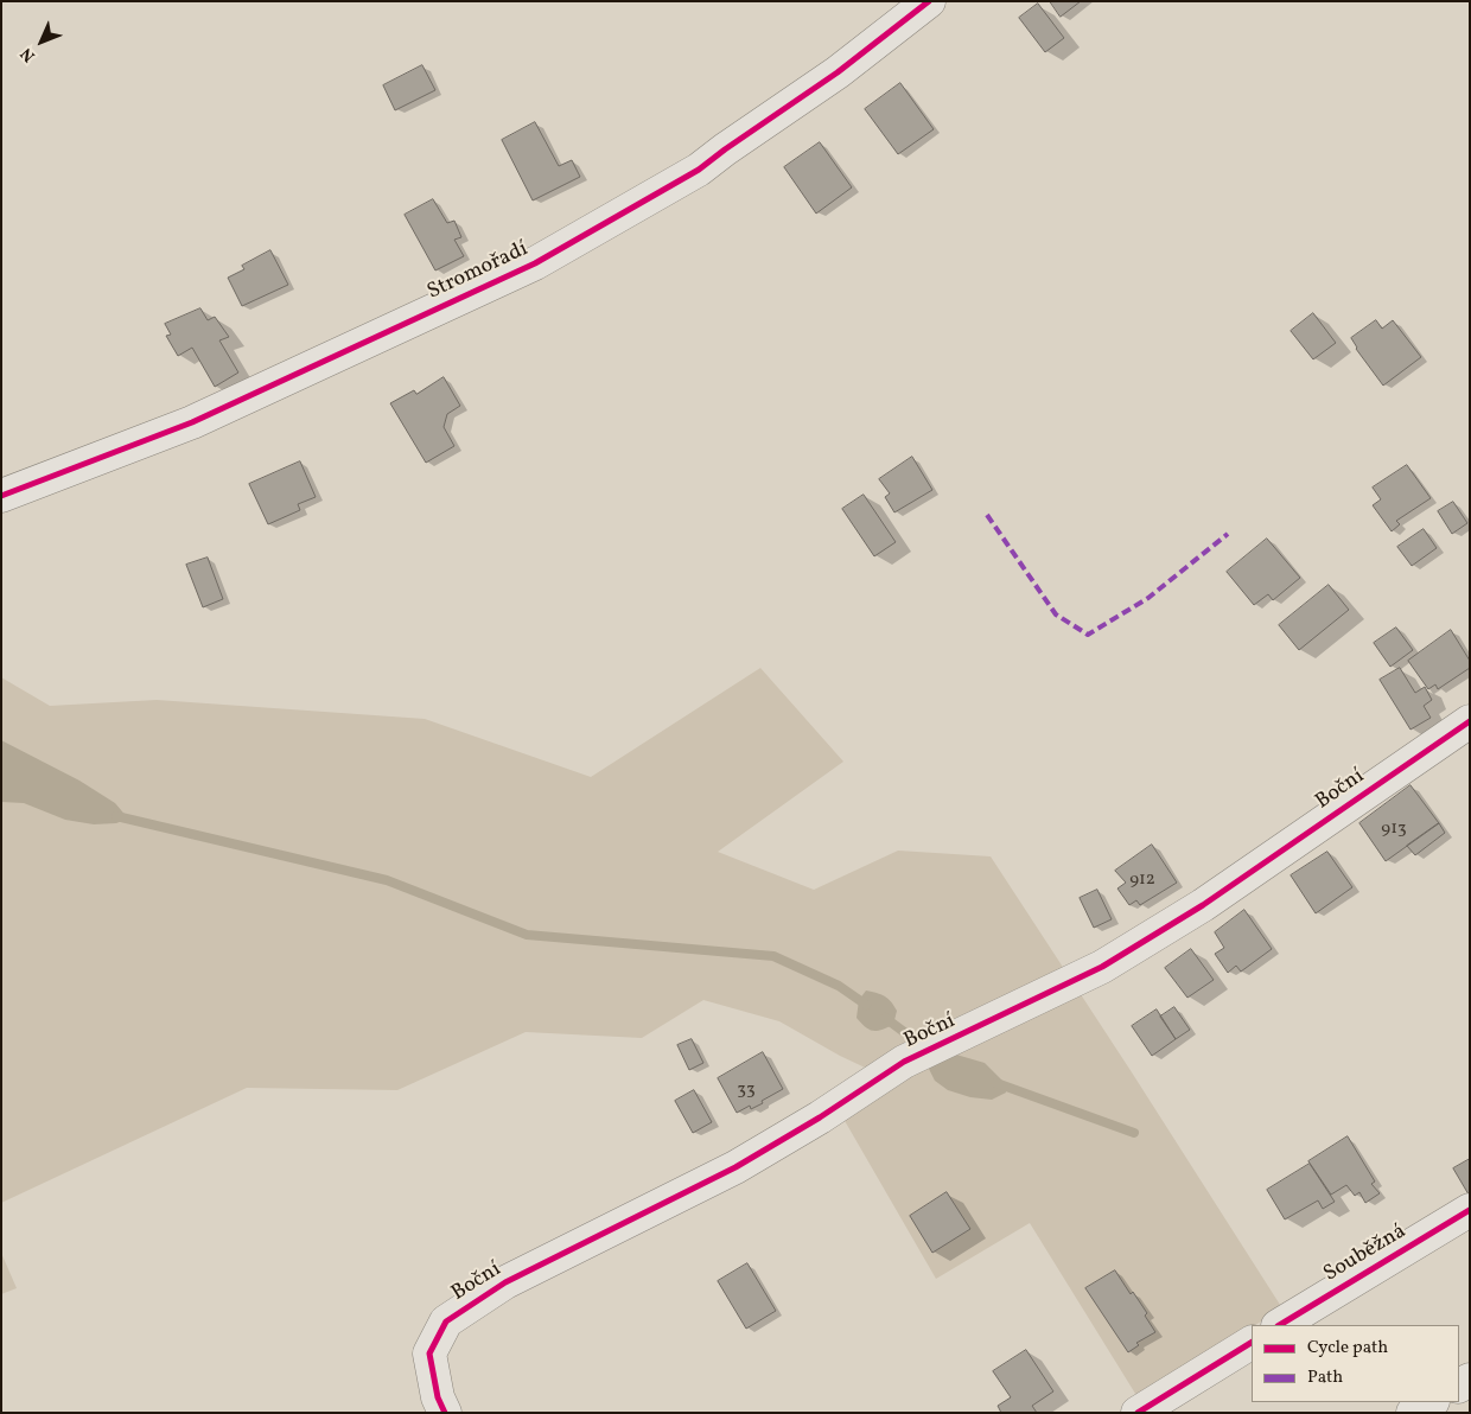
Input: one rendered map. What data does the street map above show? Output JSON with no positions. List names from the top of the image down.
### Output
{
  "streets": {
    "street": ["Stromořadí", "Boční", "Souběžná"]
  },
  "house_numbers": ["913", "912", "33"],
  "legend": ["Cycle path", "Path"],
  "north": "bottom left"
}
